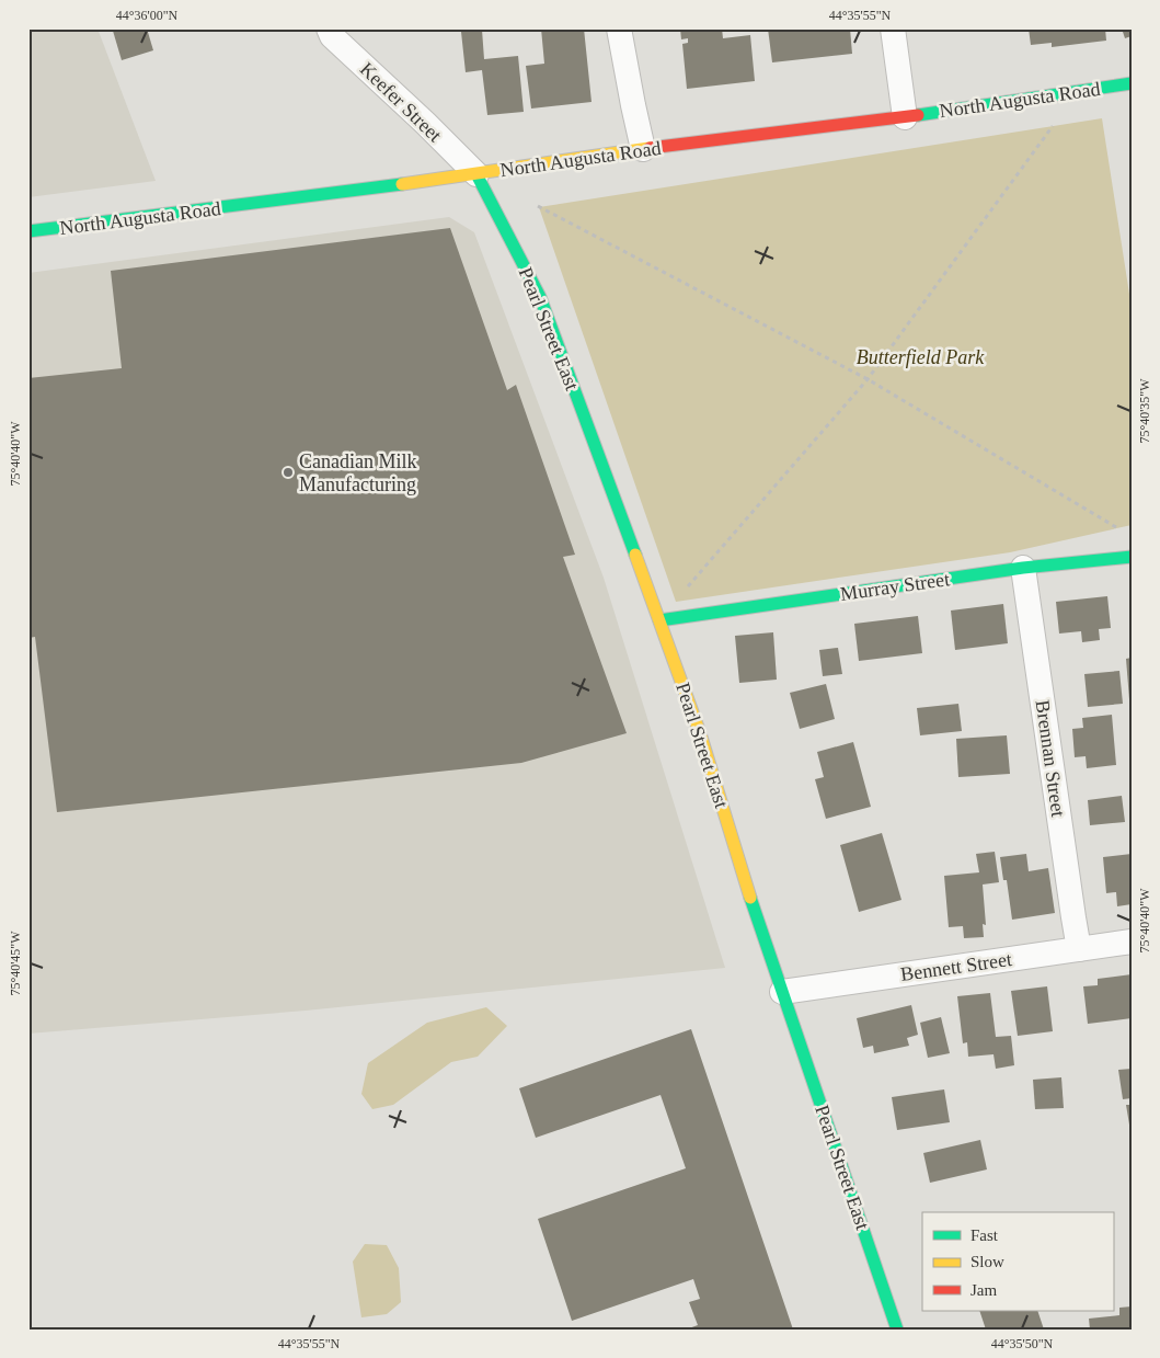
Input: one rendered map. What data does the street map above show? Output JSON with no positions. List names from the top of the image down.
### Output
{
  "streets": {
    "street": [
      "North Augusta Road",
      "Keefer Street",
      "Pearl Street East",
      "Murray Street",
      "Brennan Street",
      "Bennett Street"
    ]
  },
  "crossings": [
    ["North Augusta Road", "Keefer Street"],
    ["North Augusta Road", "Pearl Street East"],
    ["Keefer Street", "Pearl Street East"],
    ["Pearl Street East", "Murray Street"],
    ["Pearl Street East", "Bennett Street"],
    ["Murray Street", "Brennan Street"],
    ["Brennan Street", "Bennett Street"]
  ],
  "parks": ["Butterfield Park"],
  "places": ["Canadian Milk Manufacturing"],
  "legend": ["Fast", "Slow", "Jam"],
  "coordinates": [
    "44°36'00\"N",
    "44°35'55\"N",
    "75°40'35\"W",
    "75°40'40\"W",
    "75°40'45\"W",
    "44°35'50\"N"
  ]
}
